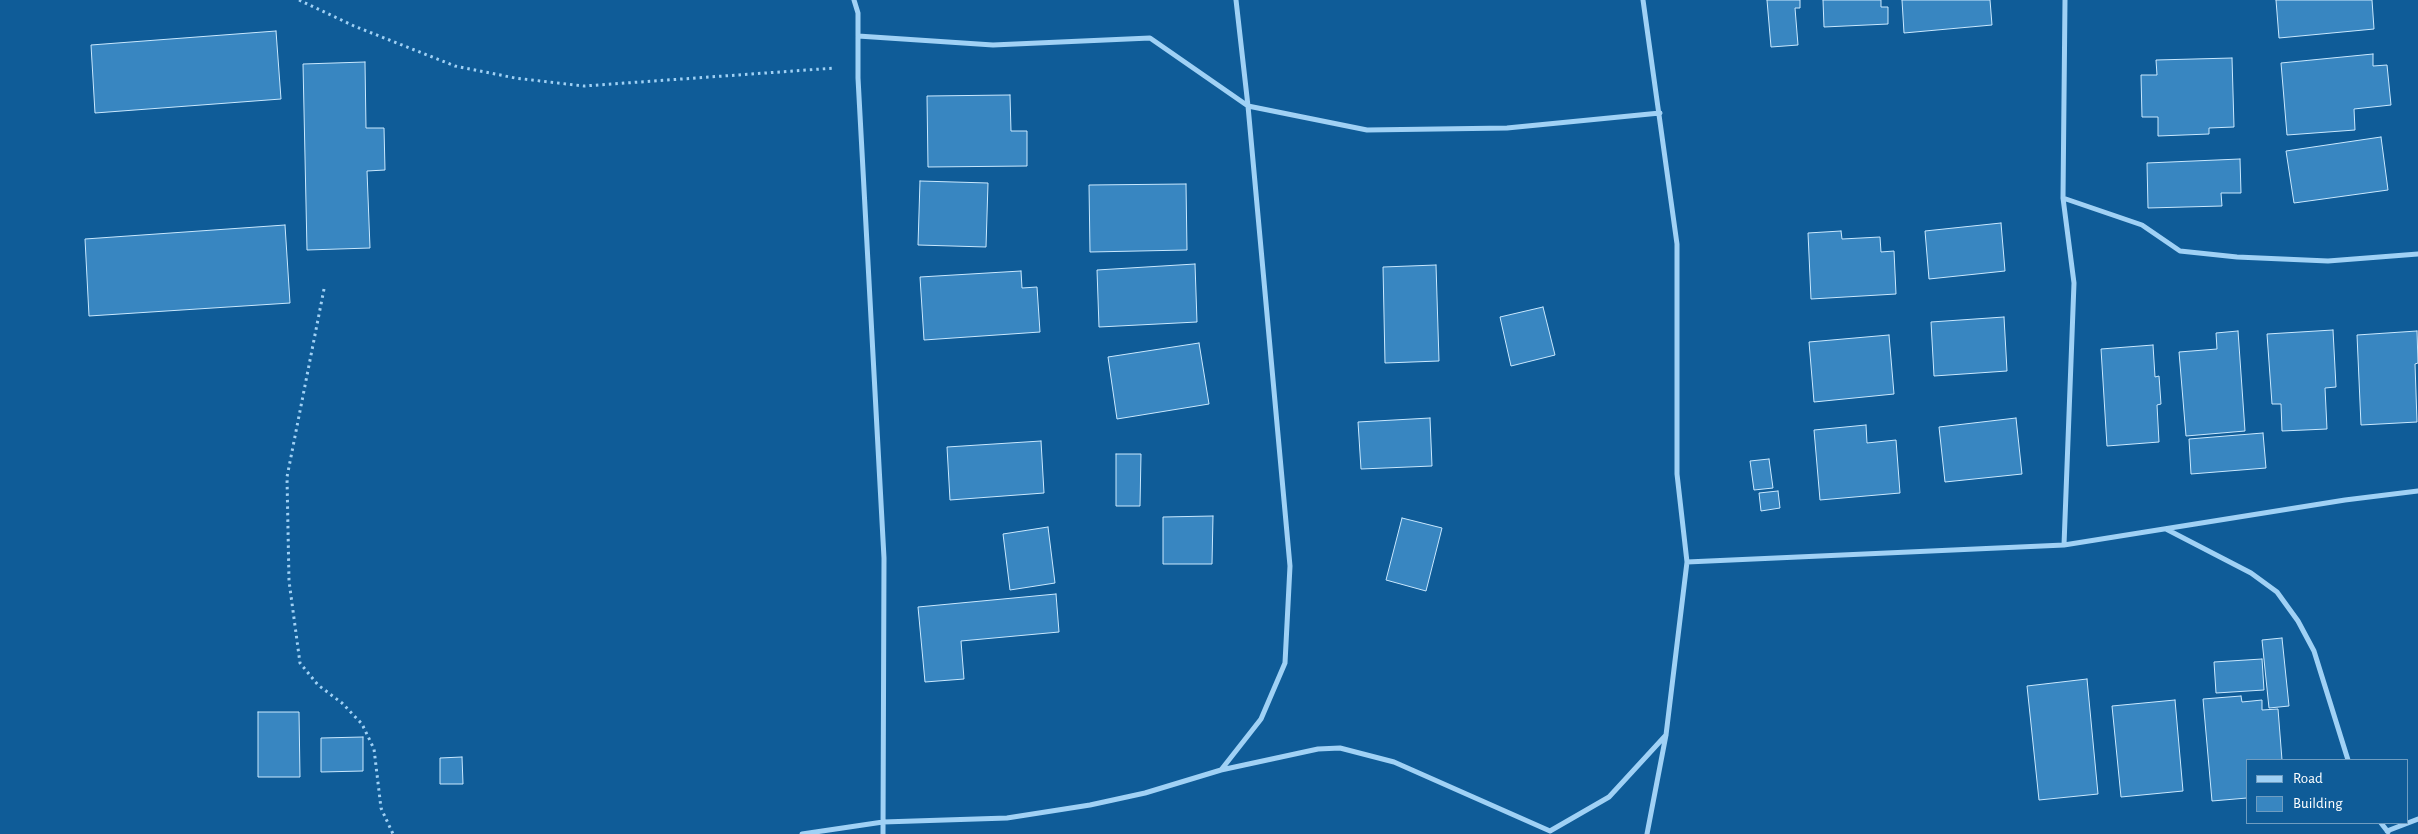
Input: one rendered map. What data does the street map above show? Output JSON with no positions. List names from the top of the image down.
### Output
{
  "legend": ["Road", "Building"]
}
